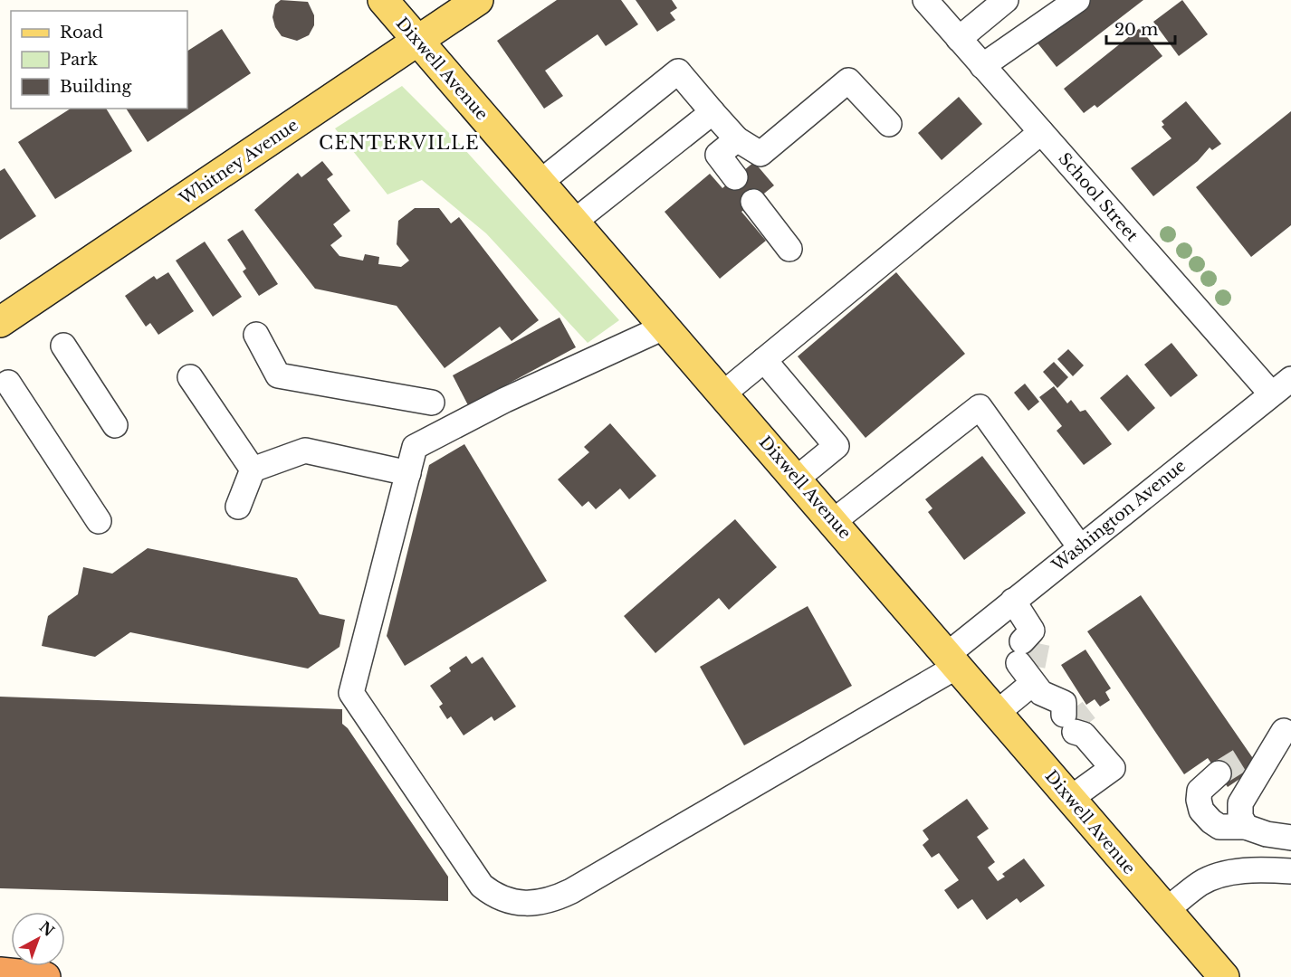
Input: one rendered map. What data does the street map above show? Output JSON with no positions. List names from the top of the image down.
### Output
{
  "streets": {
    "main road": ["Dixwell Avenue", "Whitney Avenue"],
    "street": ["School Street", "Washington Avenue"]
  },
  "crossings": [
    ["Dixwell Avenue", "Whitney Avenue"],
    ["Dixwell Avenue", "Washington Avenue"],
    ["School Street", "Washington Avenue"]
  ],
  "districts": ["CENTERVILLE"],
  "legend": ["Road", "Park", "Building"],
  "scale_bar": "20 m",
  "north": "top right"
}
